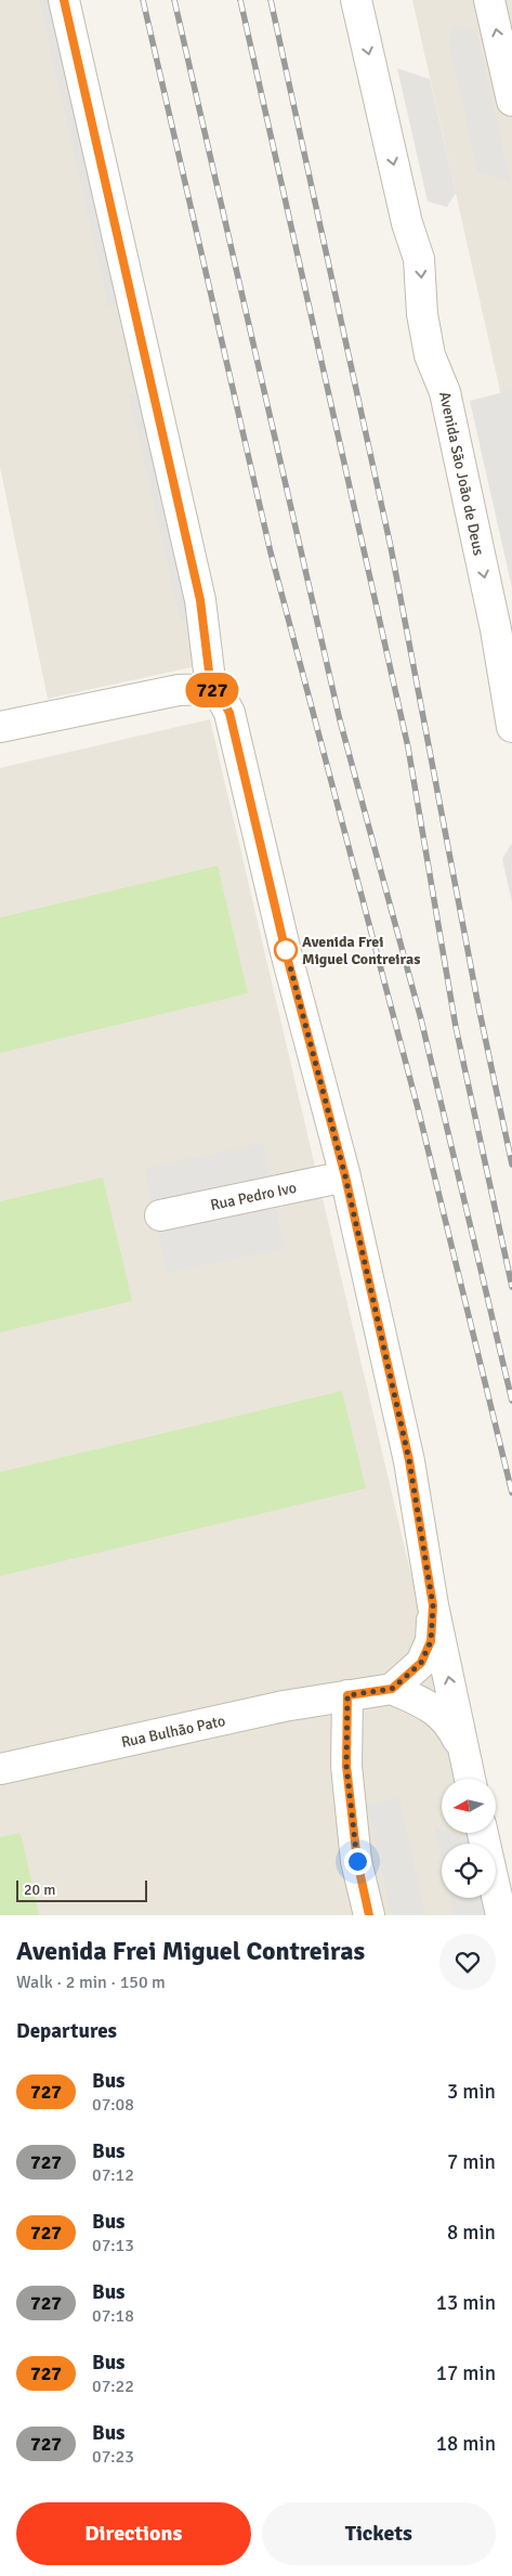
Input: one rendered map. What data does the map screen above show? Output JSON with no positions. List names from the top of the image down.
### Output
{
  "streets": {
    "street": ["Avenida São João de Deus", "Rua Pedro Ivo", "Rua Bulhão Pato"]
  },
  "one_way": ["Avenida São João de Deus"],
  "places": ["Avenida Frei Miguel Contreiras"],
  "lines": ["bus line 727"],
  "scale_bar": "20 m",
  "north": "left",
  "page": {
    "on_map": "727",
    "scale": "20 m",
    "heading": [
      ["Avenida Frei Miguel Contreiras", "Walk · 2 min · 150 m"],
      "Departures"
    ],
    "list": [
      {
        "mark": "727",
        "name": "Bus",
        "note": "07:08",
        "value": "3 min"
      },
      {
        "mark": "727",
        "name": "Bus",
        "note": "07:12",
        "value": "7 min"
      },
      {
        "mark": "727",
        "name": "Bus",
        "note": "07:13",
        "value": "8 min"
      },
      {
        "mark": "727",
        "name": "Bus",
        "note": "07:18",
        "value": "13 min"
      },
      {
        "mark": "727",
        "name": "Bus",
        "note": "07:22",
        "value": "17 min"
      },
      {
        "mark": "727",
        "name": "Bus",
        "note": "07:23",
        "value": "18 min"
      }
    ],
    "buttons": ["Directions", "Tickets"]
  }
}
